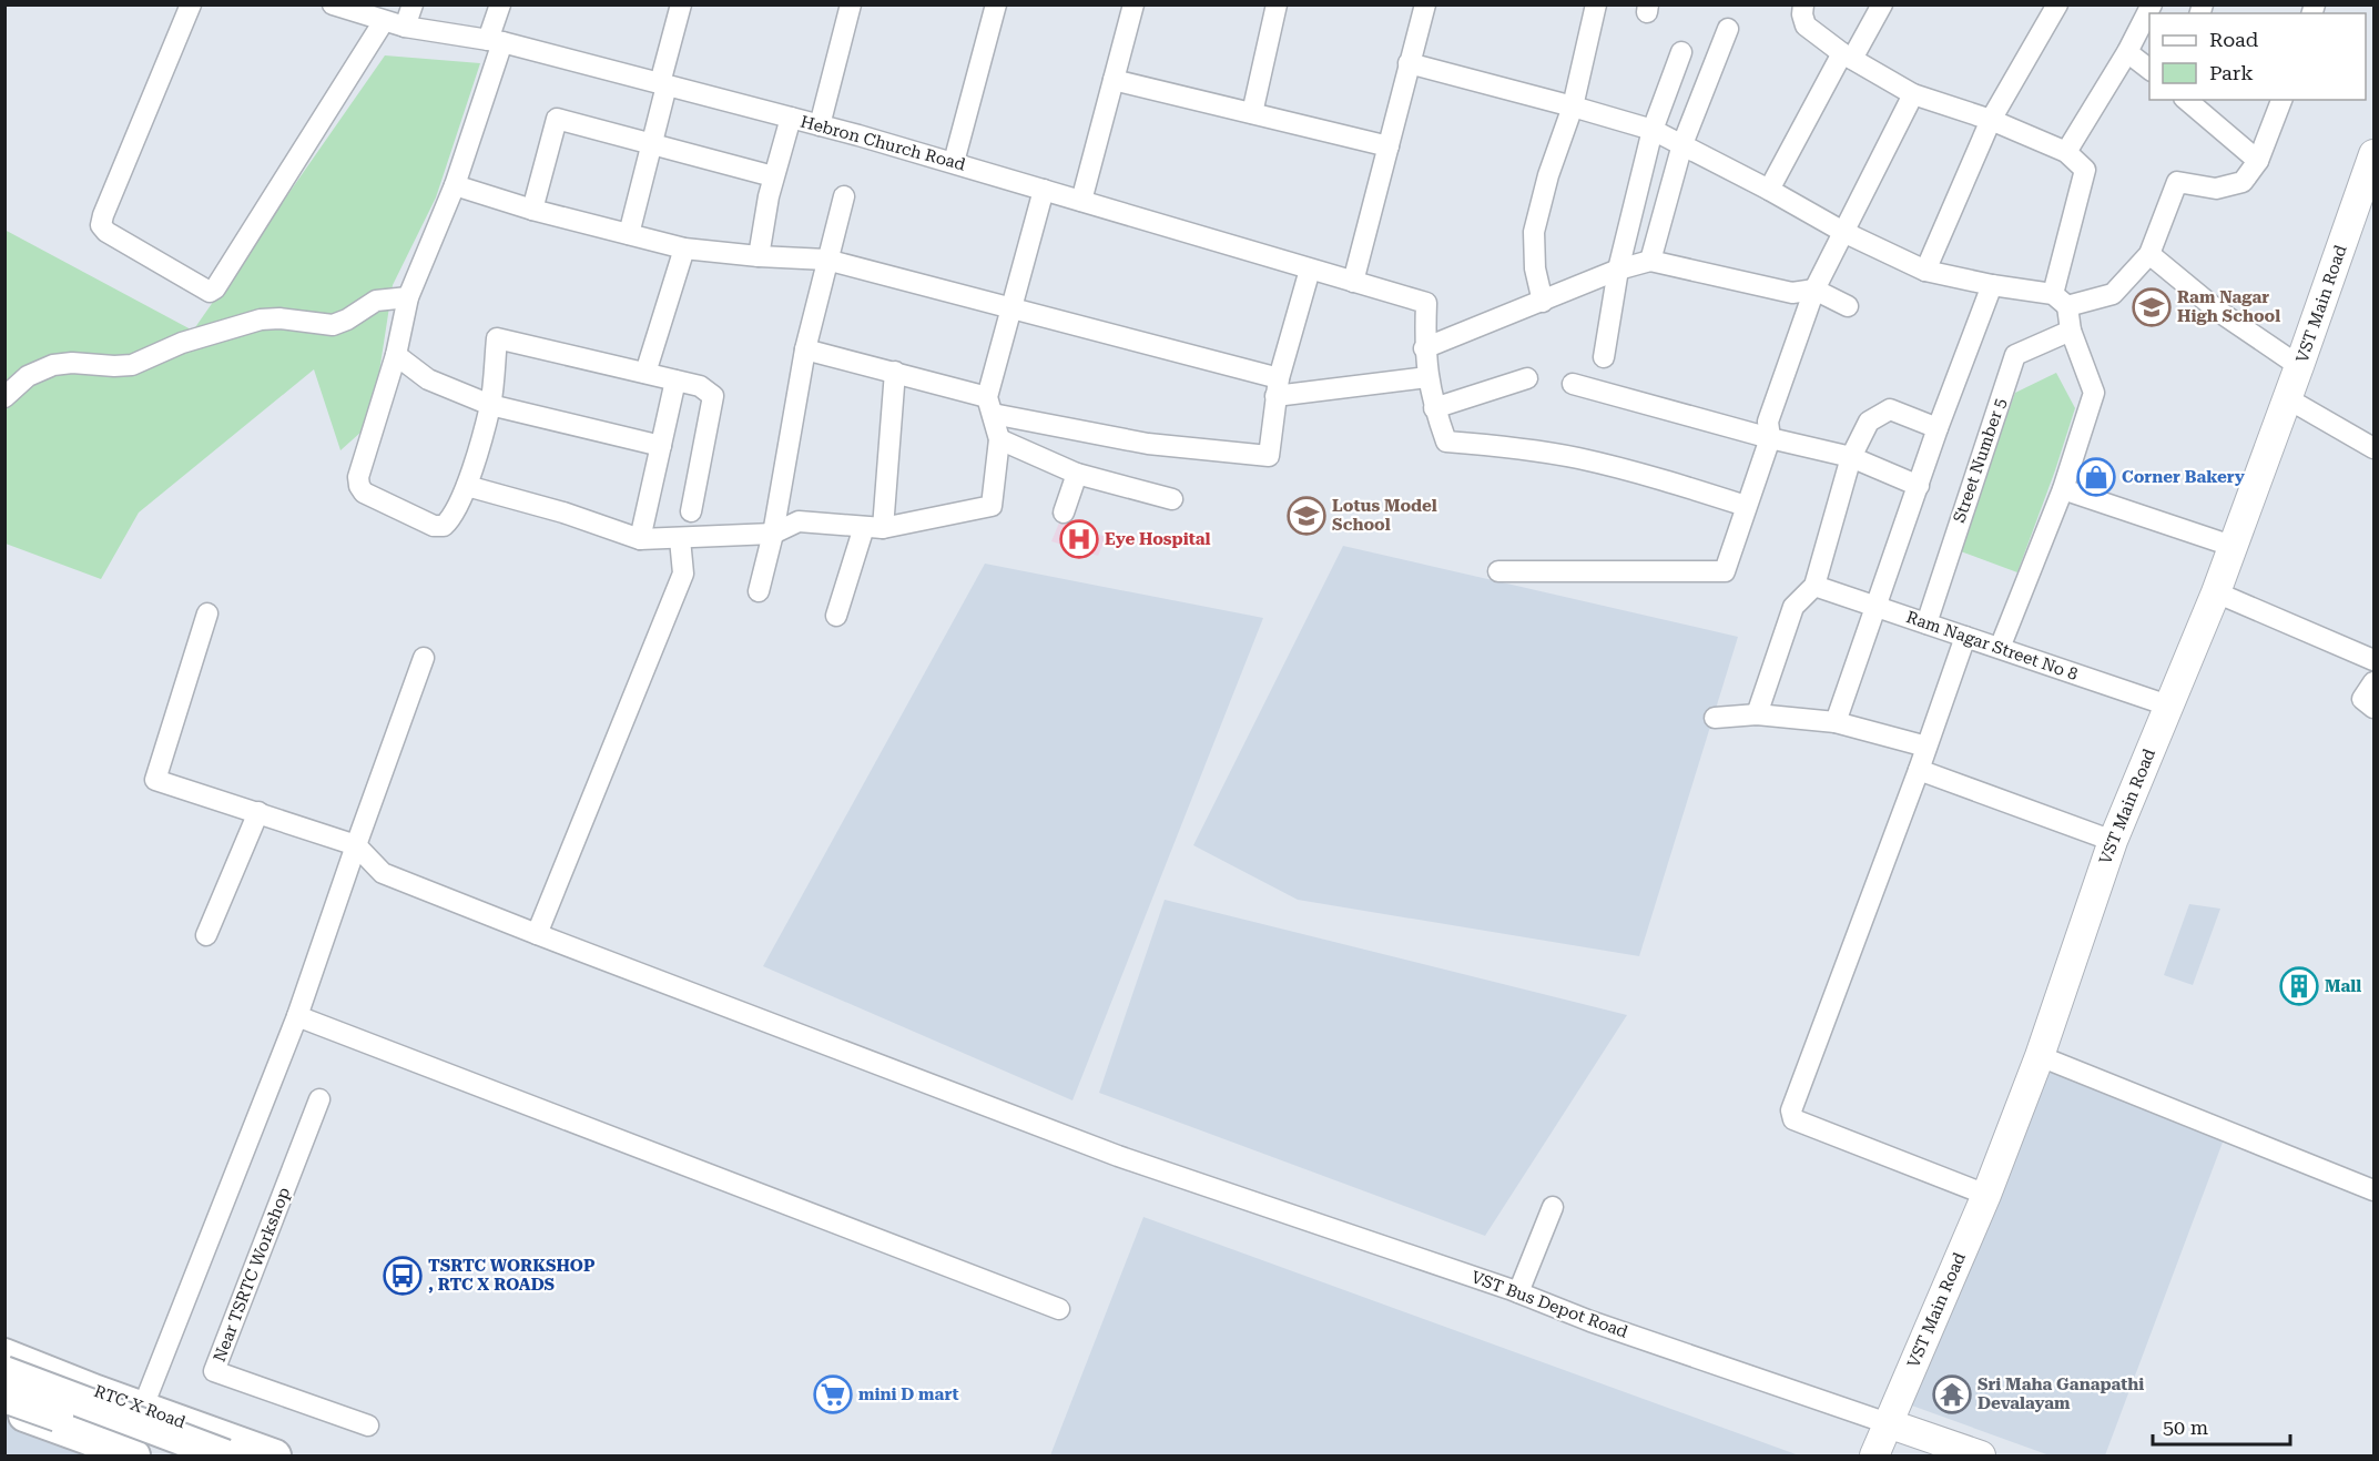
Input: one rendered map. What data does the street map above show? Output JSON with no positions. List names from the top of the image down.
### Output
{
  "streets": {
    "main road": ["RTC X Road"],
    "street": [
      "Hebron Church Road",
      "VST Main Road",
      "Street Number 5",
      "Ram Nagar Street No 8",
      "Near TSRTC Workshop",
      "VST Bus Depot Road"
    ]
  },
  "crossings": [
    ["VST Main Road", "Ram Nagar Street No 8"],
    ["VST Main Road", "VST Bus Depot Road"],
    ["Street Number 5", "Ram Nagar Street No 8"]
  ],
  "places": {
    "school or university": ["Ram Nagar High School", "Lotus Model School"],
    "shop": ["Corner Bakery"],
    "hospital": ["Eye Hospital"],
    "building": ["Mall"],
    "bus stop": ["TSRTC WORKSHOP , RTC X ROADS"],
    "supermarket": ["mini D mart"],
    "temple": ["Sri Maha Ganapathi Devalayam"]
  },
  "legend": ["Road", "Park"],
  "scale_bar": "50 m"
}
